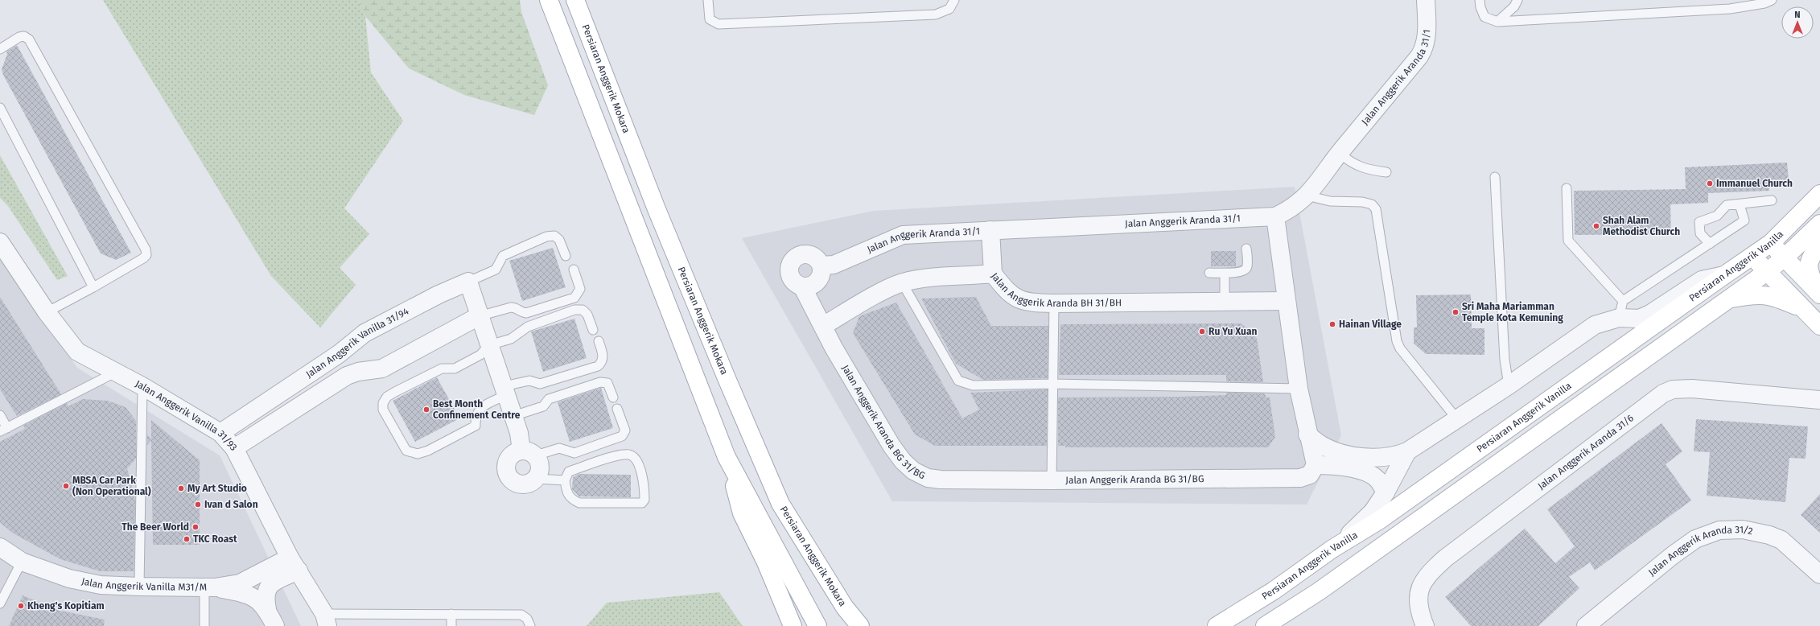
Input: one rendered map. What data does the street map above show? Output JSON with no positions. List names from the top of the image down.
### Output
{
  "streets": {
    "main road": ["Persiaran Anggerik Mokara", "Persiaran Anggerik Vanilla"],
    "street": [
      "Jalan Anggerik Aranda 31/1",
      "Jalan Anggerik Aranda BH 31/BH",
      "Jalan Anggerik Vanilla 31/94",
      "Jalan Anggerik Vanilla 31/93",
      "Jalan Anggerik Aranda BG 31/BG",
      "Jalan Anggerik Aranda 31/6",
      "Jalan Anggerik Aranda 31/2",
      "Jalan Anggerik Vanilla M31/M"
    ]
  },
  "crossings": [
    ["Jalan Anggerik Aranda 31/1", "Jalan Anggerik Aranda BG 31/BG"],
    ["Jalan Anggerik Aranda BH 31/BH", "Jalan Anggerik Aranda BG 31/BG"],
    ["Jalan Anggerik Vanilla 31/94", "Jalan Anggerik Vanilla 31/93"],
    ["Jalan Anggerik Vanilla 31/93", "Jalan Anggerik Vanilla M31/M"]
  ],
  "places": [
    "Immanuel Church",
    "Shah Alam Methodist Church",
    "Sri Maha Mariamman Temple Kota Kemuning",
    "Hainan Village",
    "Ru Yu Xuan",
    "Best Month Confinement Centre",
    "MBSA Car Park (Non Operational)",
    "My Art Studio",
    "Ivan d Salon",
    "The Beer World",
    "TKC Roast",
    "Kheng's Kopitiam"
  ],
  "north": "top"
}
